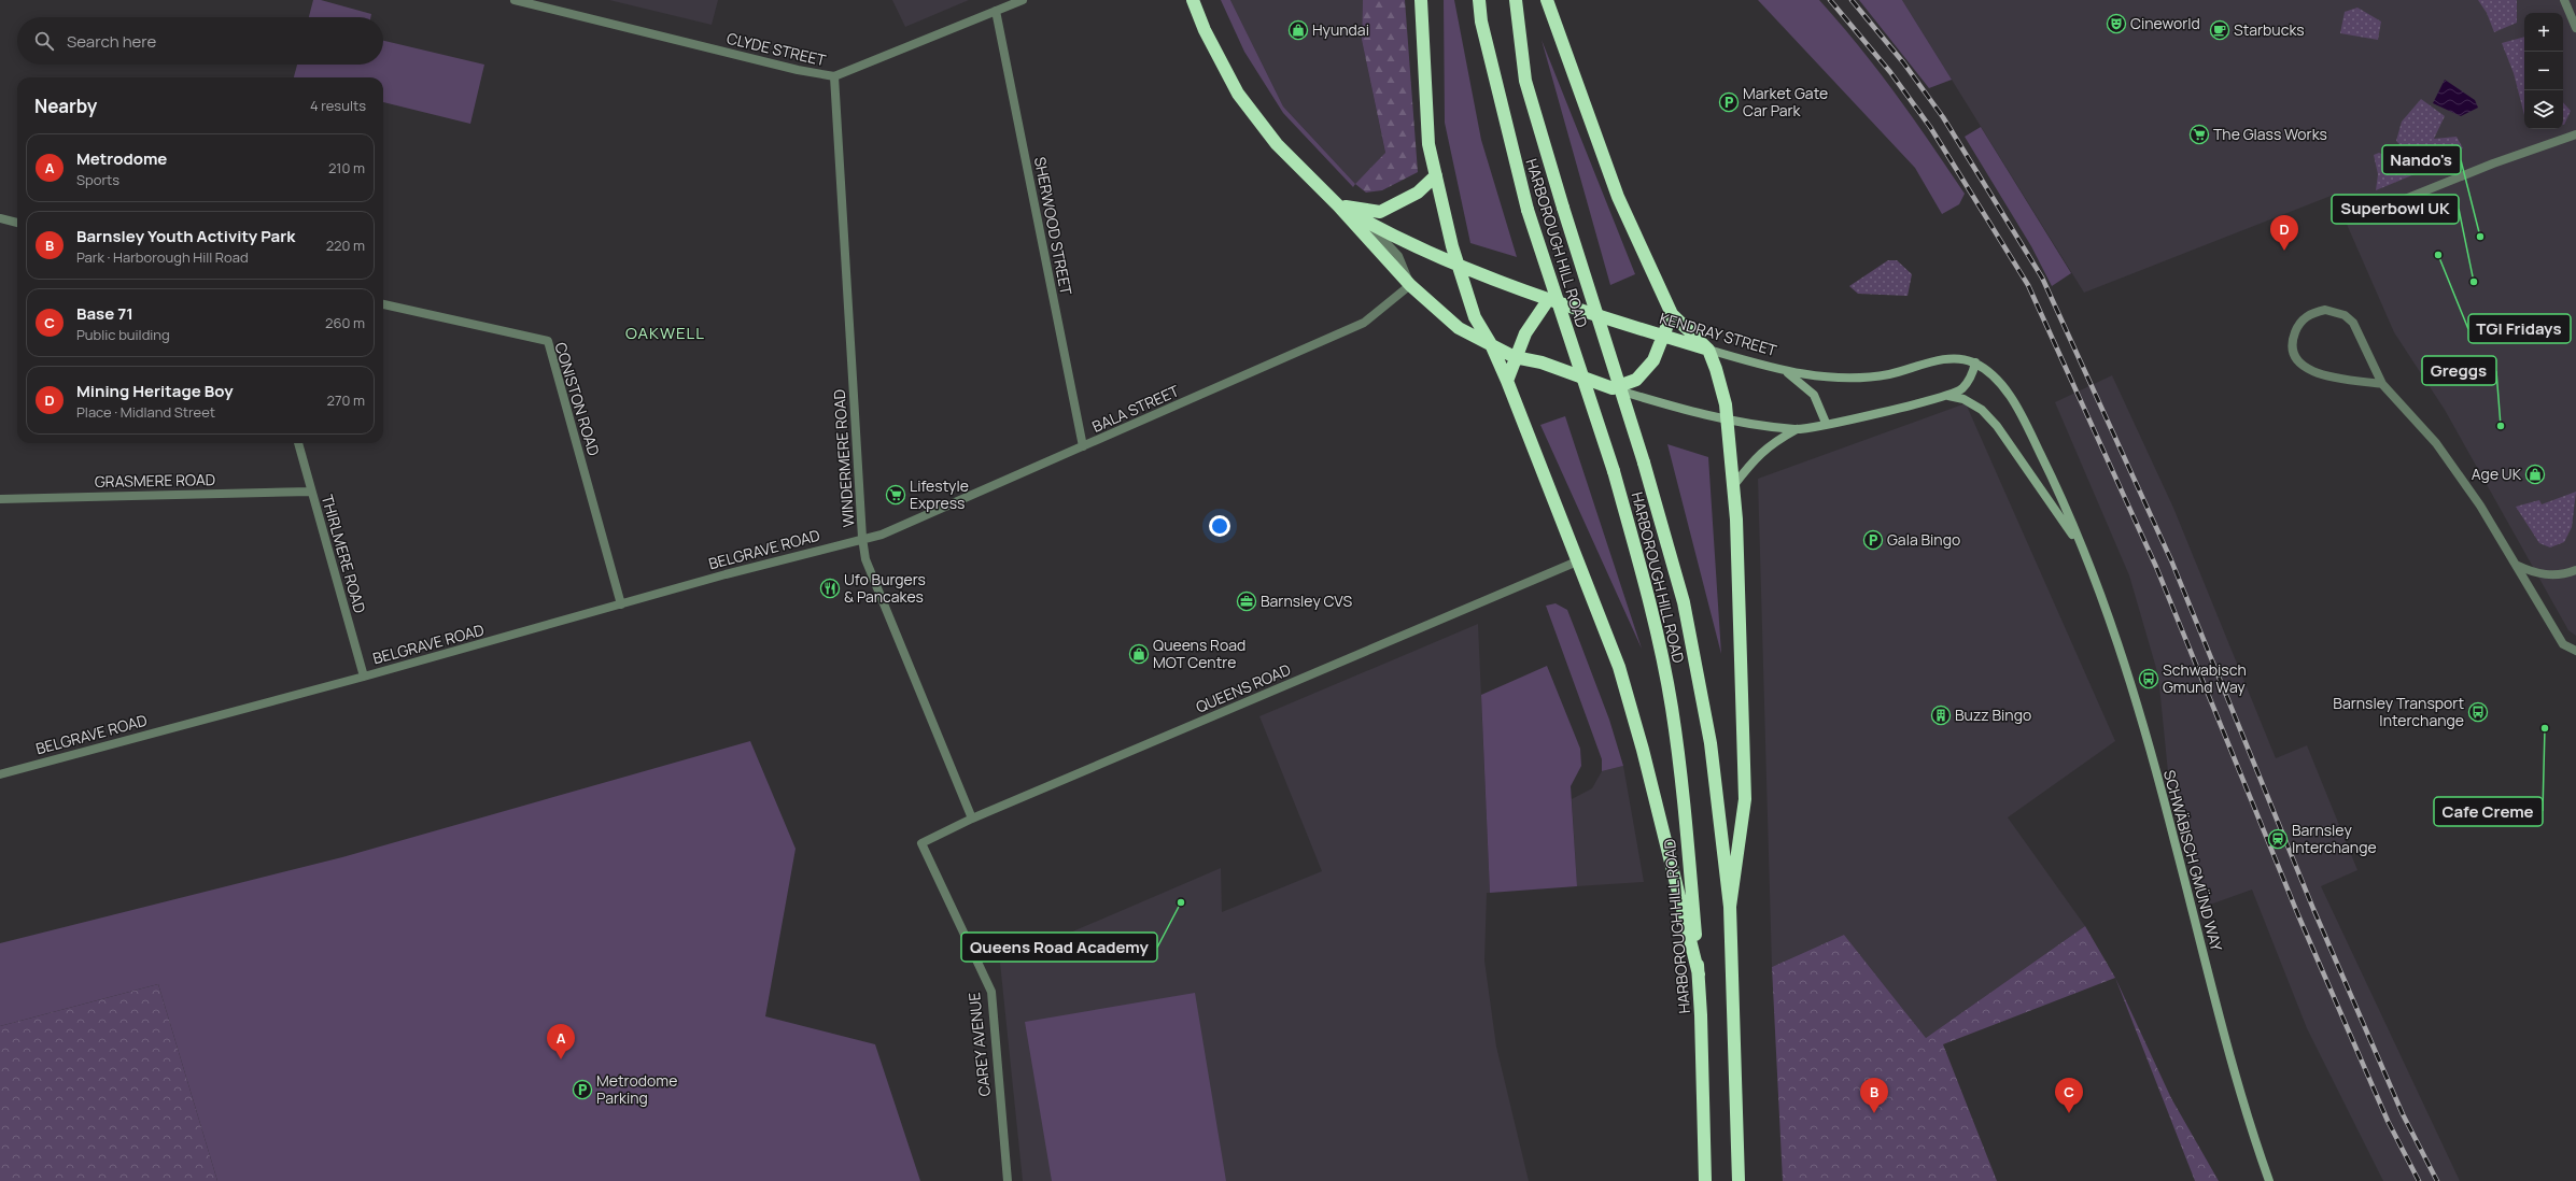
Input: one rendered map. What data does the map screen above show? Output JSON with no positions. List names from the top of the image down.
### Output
{
  "streets": {
    "highway": ["HARBOROUGH HILL ROAD", "KENDRAY STREET"],
    "street": [
      "CLYDE STREET",
      "SHERWOOD STREET",
      "CONISTON ROAD",
      "BALA STREET",
      "WINDERMERE ROAD",
      "GRASMERE ROAD",
      "BELGRAVE ROAD",
      "THIRLMERE ROAD",
      "QUEENS ROAD",
      "SCHWÄBISCH GMÜND WAY",
      "CAREY AVENUE"
    ]
  },
  "crossings": [
    ["CLYDE STREET", "SHERWOOD STREET"],
    ["CLYDE STREET", "WINDERMERE ROAD"],
    ["SHERWOOD STREET", "BALA STREET"],
    ["KENDRAY STREET", "SCHWÄBISCH GMÜND WAY"],
    ["CONISTON ROAD", "BELGRAVE ROAD"],
    ["BALA STREET", "WINDERMERE ROAD"],
    ["BALA STREET", "BELGRAVE ROAD"],
    ["WINDERMERE ROAD", "BELGRAVE ROAD"],
    ["WINDERMERE ROAD", "QUEENS ROAD"],
    ["GRASMERE ROAD", "THIRLMERE ROAD"],
    ["BELGRAVE ROAD", "THIRLMERE ROAD"],
    ["QUEENS ROAD", "CAREY AVENUE"]
  ],
  "districts": ["OAKWELL"],
  "places": {
    "theatre": ["Cineworld"],
    "shop": ["Hyundai", "Age UK", "Queens Road MOT Centre"],
    "cafe": ["Starbucks"],
    "parking": ["Market Gate Car Park", "Gala Bingo", "Metrodome Parking"],
    "supermarket": ["The Glass Works", "Lifestyle Express"],
    "other": [
      "Nando's",
      "TGI Fridays",
      "Superbowl UK",
      "Greggs",
      "Cafe Creme",
      "Queens Road Academy"
    ],
    "restaurant": ["Ufo Burgers & Pancakes"],
    "office": ["Barnsley CVS"],
    "bus stop": ["Schwabisch Gmund Way", "Barnsley Transport Interchange"],
    "building": ["Buzz Bingo"],
    "station": ["Barnsley Interchange"]
  },
  "page": {
    "map_buttons": ["+", "−"],
    "search": "Search here",
    "heading": ["Nearby", "4 results"],
    "list": [
      {
        "mark": "A",
        "name": "Metrodome",
        "note": "Sports",
        "value": "210 m"
      },
      {
        "mark": "B",
        "name": "Barnsley Youth Activity Park",
        "note": "Park · Harborough Hill Road",
        "value": "220 m"
      },
      {
        "mark": "C",
        "name": "Base 71",
        "note": "Public building",
        "value": "260 m"
      },
      {
        "mark": "D",
        "name": "Mining Heritage Boy",
        "note": "Place · Midland Street",
        "value": "270 m"
      }
    ],
    "pins": [
      "D",
      "A",
      "B",
      "C"
    ]
  }
}
